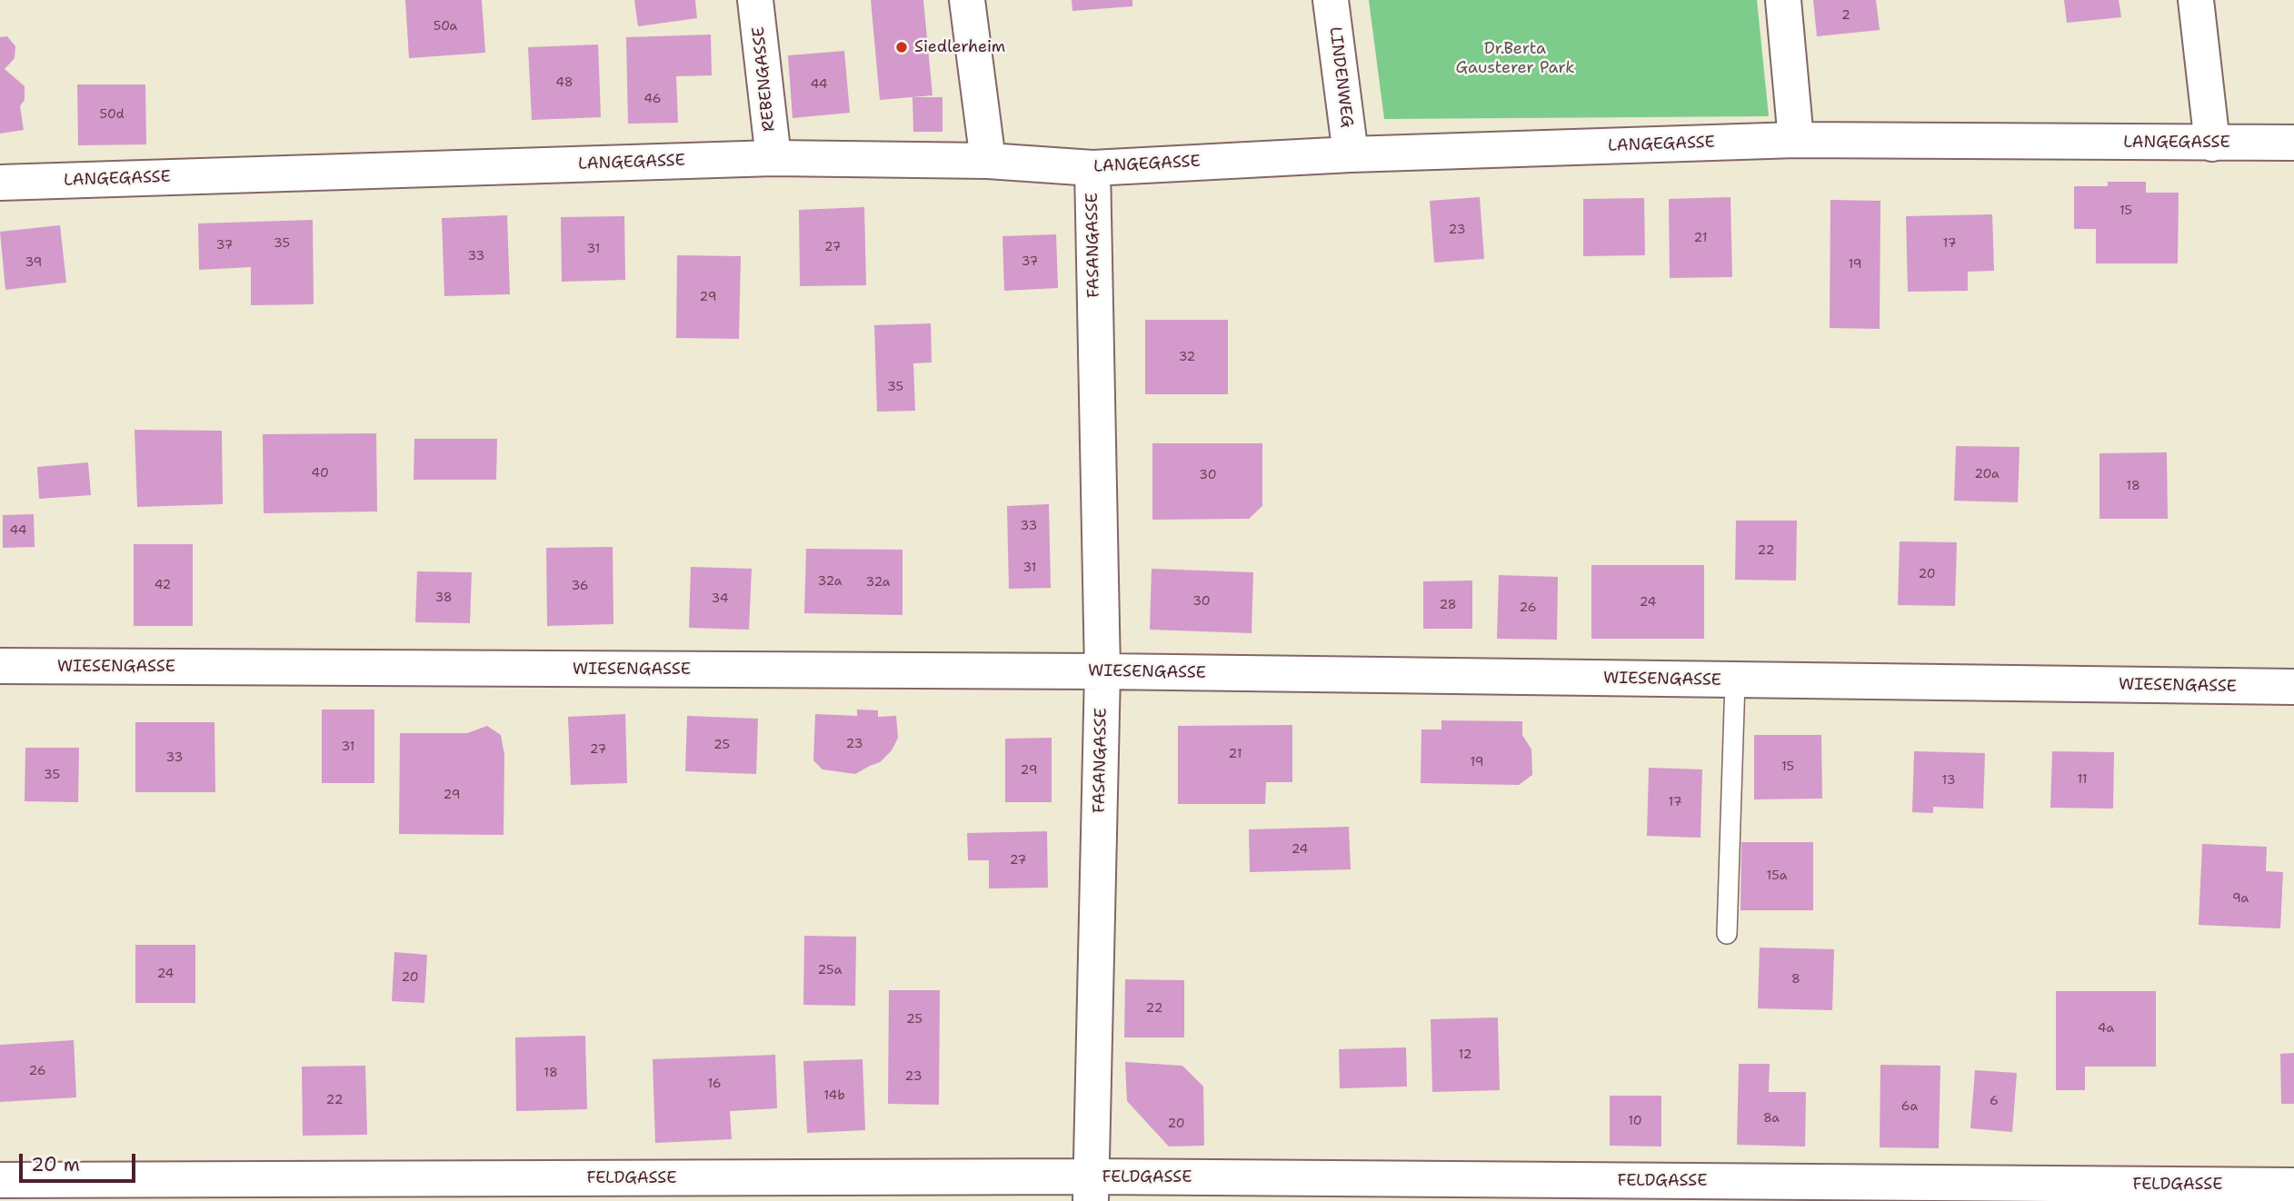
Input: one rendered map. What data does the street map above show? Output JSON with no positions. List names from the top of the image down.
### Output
{
  "streets": {
    "street": [
      "LINDENWEG",
      "REBENGASSE",
      "LANGEGASSE",
      "FASANGASSE",
      "WIESENGASSE",
      "FELDGASSE"
    ]
  },
  "crossings": [
    ["LINDENWEG", "LANGEGASSE"],
    ["REBENGASSE", "LANGEGASSE"],
    ["LANGEGASSE", "FASANGASSE"],
    ["FASANGASSE", "WIESENGASSE"],
    ["FASANGASSE", "FELDGASSE"]
  ],
  "parks": ["Dr.Berta Gausterer Park"],
  "places": ["Siedlerheim"],
  "house_numbers": [
    "2",
    "50a",
    "48",
    "44",
    "46",
    "50d",
    "15",
    "23",
    "21",
    "35",
    "17",
    "37",
    "27",
    "31",
    "33",
    "37",
    "39",
    "19",
    "29",
    "32",
    "35",
    "40",
    "20a",
    "30",
    "18",
    "33",
    "44",
    "22",
    "31",
    "20",
    "32a",
    "32a",
    "42",
    "36",
    "38",
    "34",
    "30",
    "24",
    "28",
    "26",
    "23",
    "25",
    "31",
    "27",
    "21",
    "33",
    "19",
    "15",
    "29",
    "35",
    "11",
    "13",
    "29",
    "17",
    "24",
    "27",
    "15a",
    "9a",
    "25a",
    "24",
    "20",
    "8",
    "22",
    "25",
    "4a",
    "12",
    "26",
    "18",
    "23",
    "16",
    "14b",
    "22",
    "6",
    "6a",
    "8a",
    "10",
    "20"
  ],
  "scale_bar": "20 m"
}
